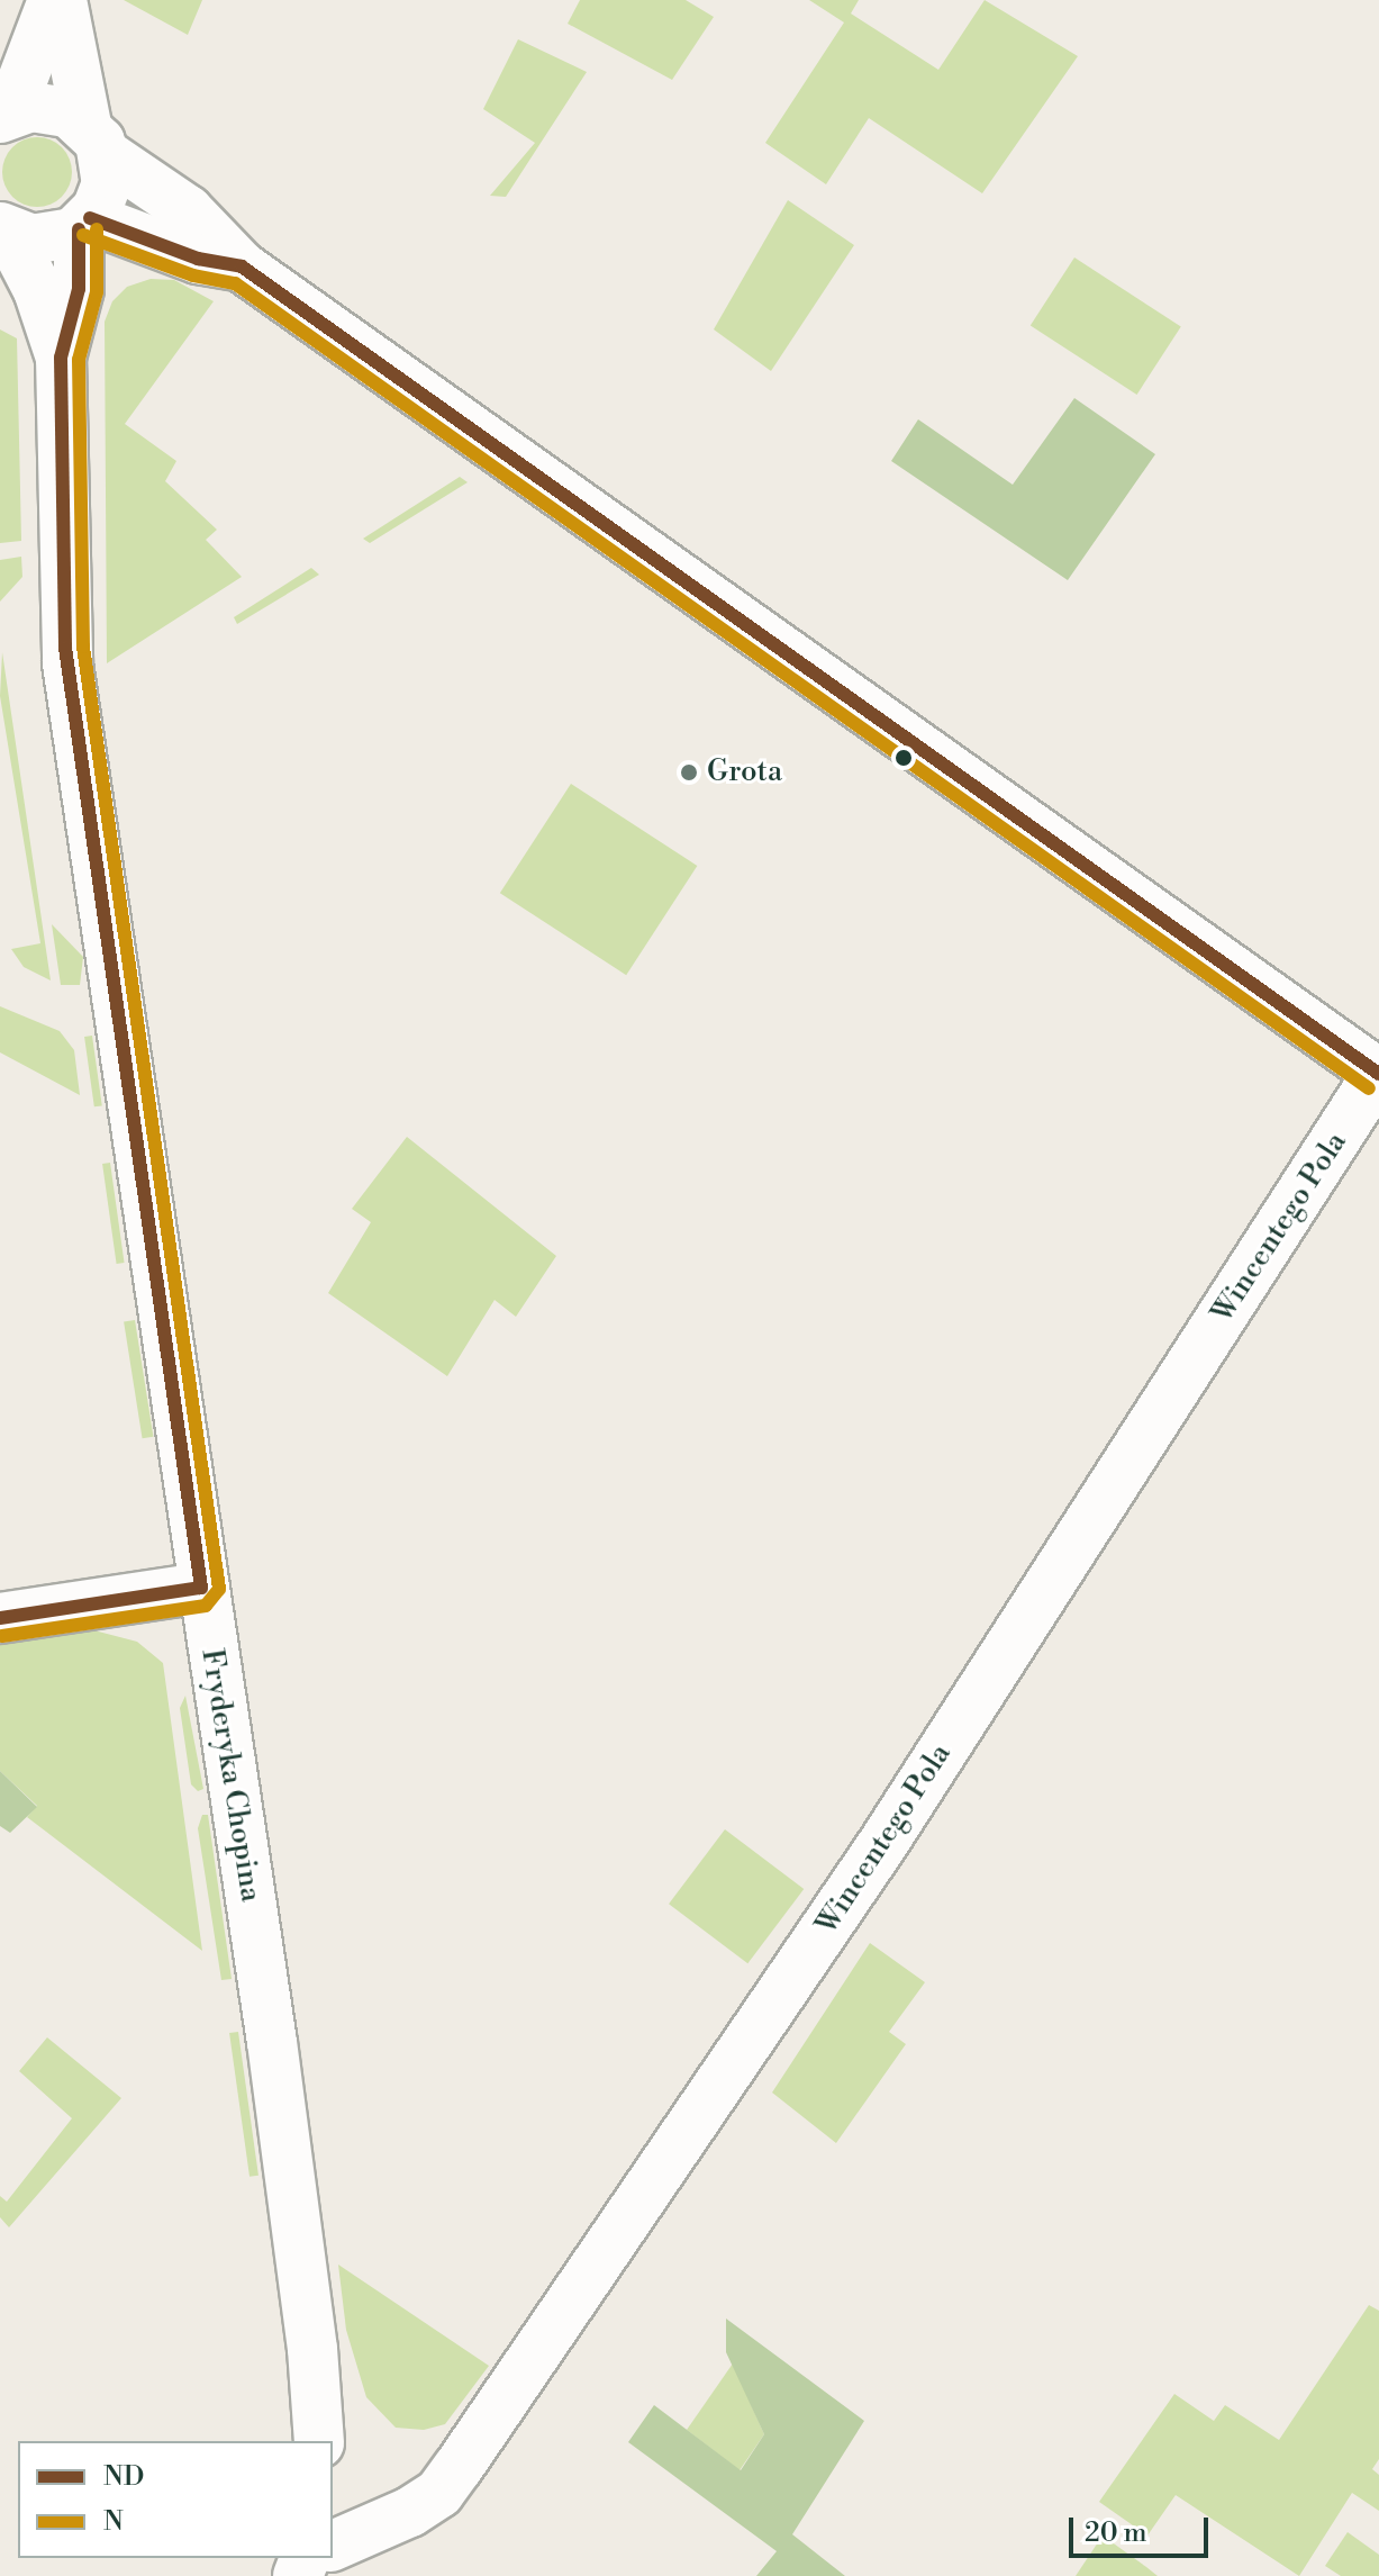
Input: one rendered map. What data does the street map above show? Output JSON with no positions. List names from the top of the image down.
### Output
{
  "streets": {
    "street": ["Wincentego Pola", "Fryderyka Chopina"]
  },
  "places": ["Grota"],
  "lines": ["transit line ND", "transit line N"],
  "legend": ["ND", "N"],
  "scale_bar": "20 m"
}
